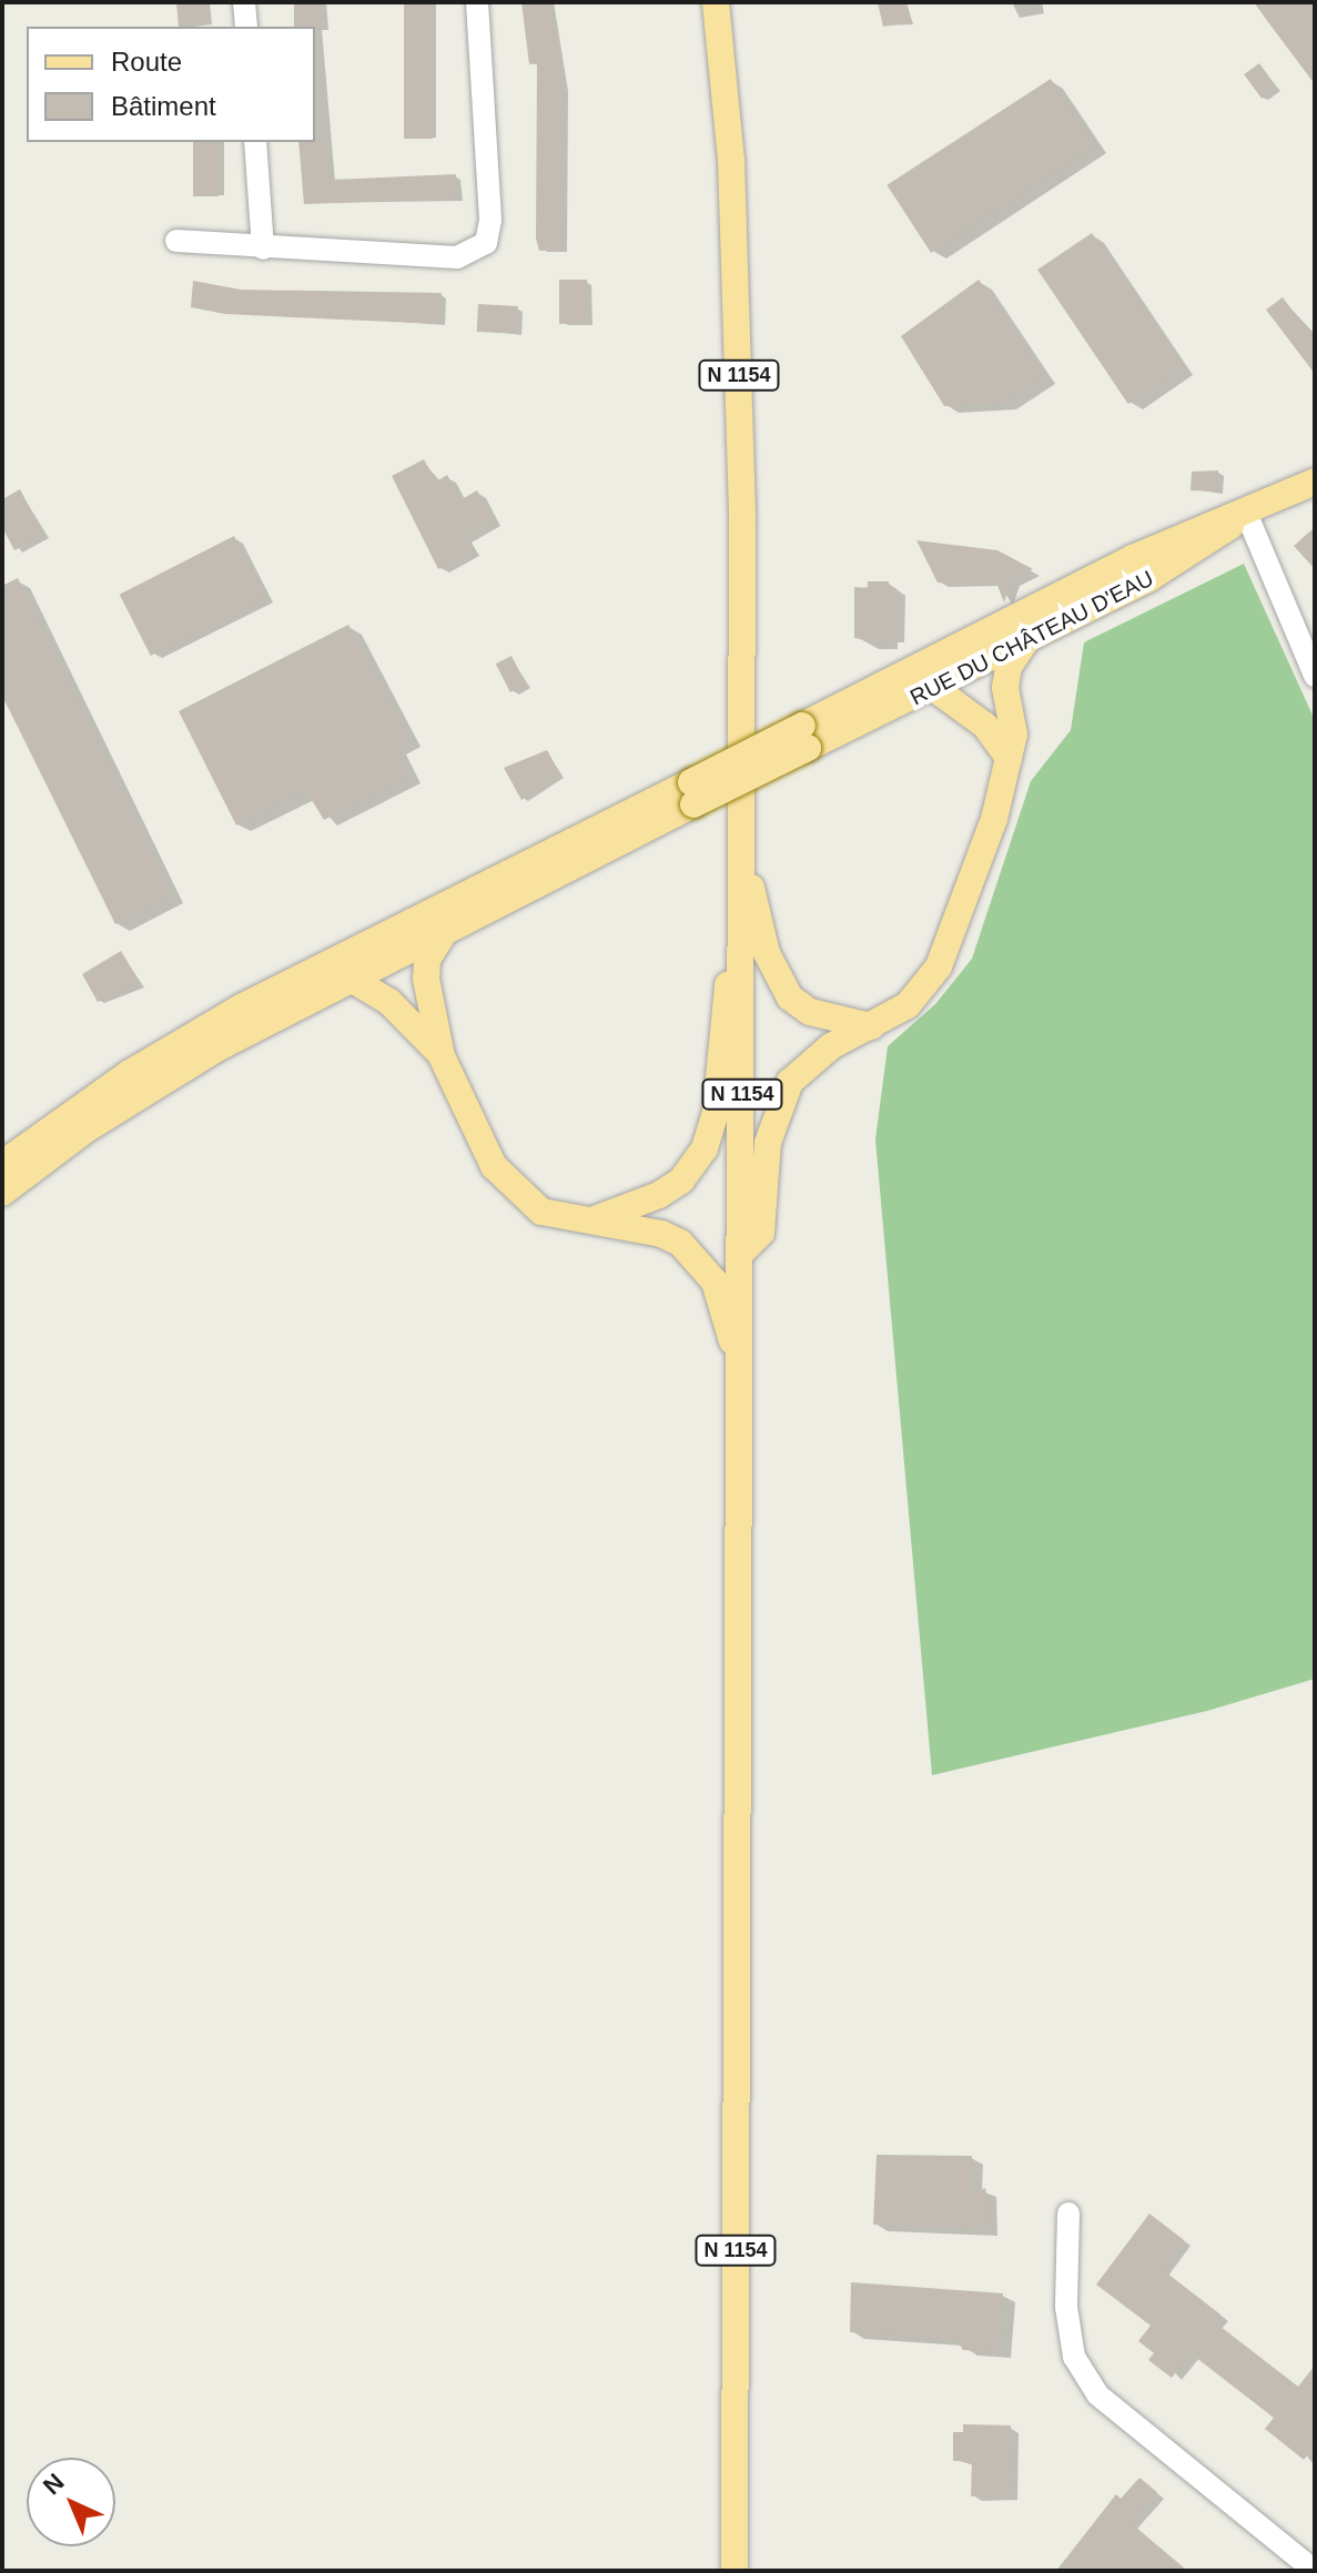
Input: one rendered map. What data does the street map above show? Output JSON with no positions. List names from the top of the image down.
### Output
{
  "streets": {
    "main road": ["N 1154", "RUE DU CHÂTEAU D'EAU"]
  },
  "legend": ["Route", "Bâtiment"],
  "north": "top left"
}
